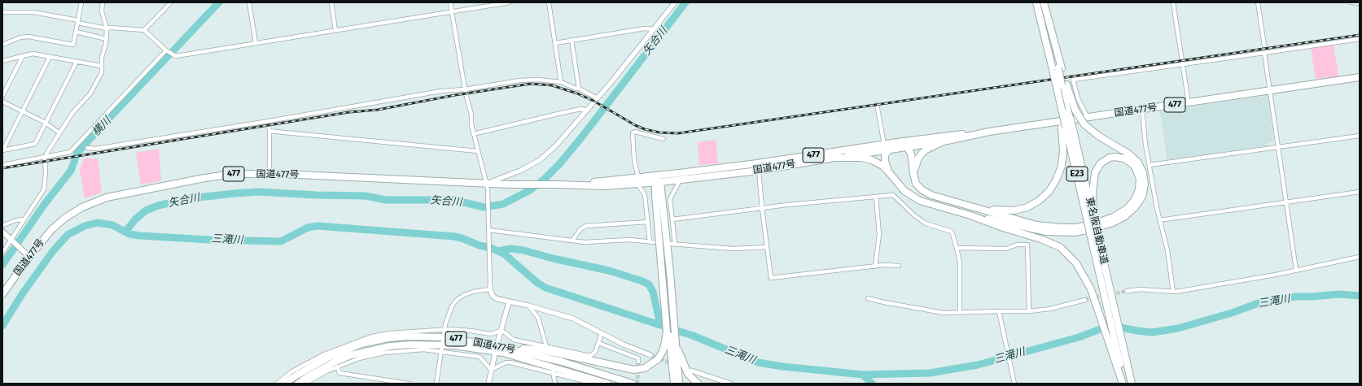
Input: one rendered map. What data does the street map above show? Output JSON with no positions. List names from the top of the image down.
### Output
{
  "streets": {
    "highway": [
      "477",
      "国道477号",
      "E23",
      "東名阪自動車道"
    ]
  },
  "crossings": [
    ["477", "国道477号"]
  ],
  "water": ["矢合川", "横川", "三滝川"]
}
